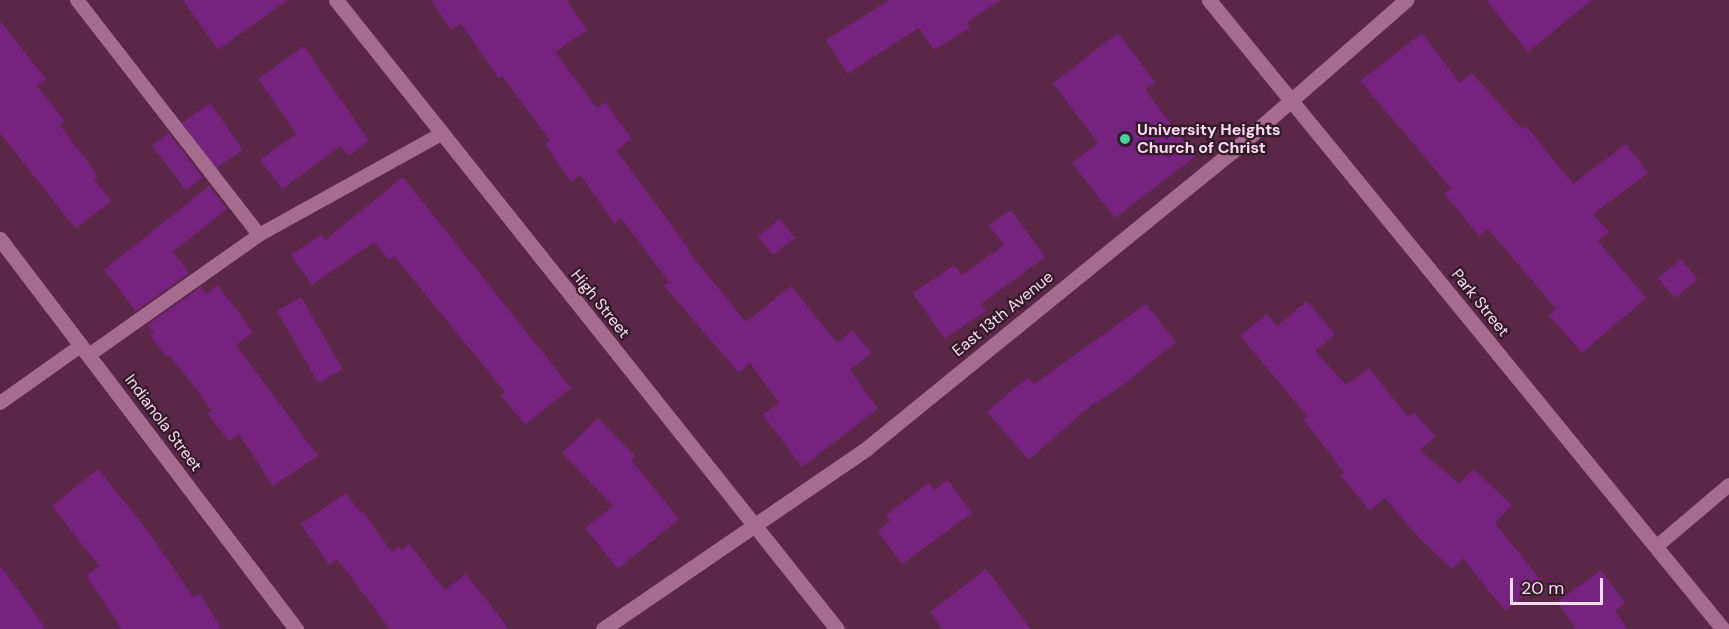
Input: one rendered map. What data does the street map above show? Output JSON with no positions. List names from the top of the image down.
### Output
{
  "streets": {
    "street": [
      "Park Street",
      "High Street",
      "East 13th Avenue",
      "Indianola Street"
    ]
  },
  "crossings": [
    ["Park Street", "East 13th Avenue"],
    ["High Street", "East 13th Avenue"]
  ],
  "places": ["University Heights Church of Christ"],
  "scale_bar": "20 m"
}
